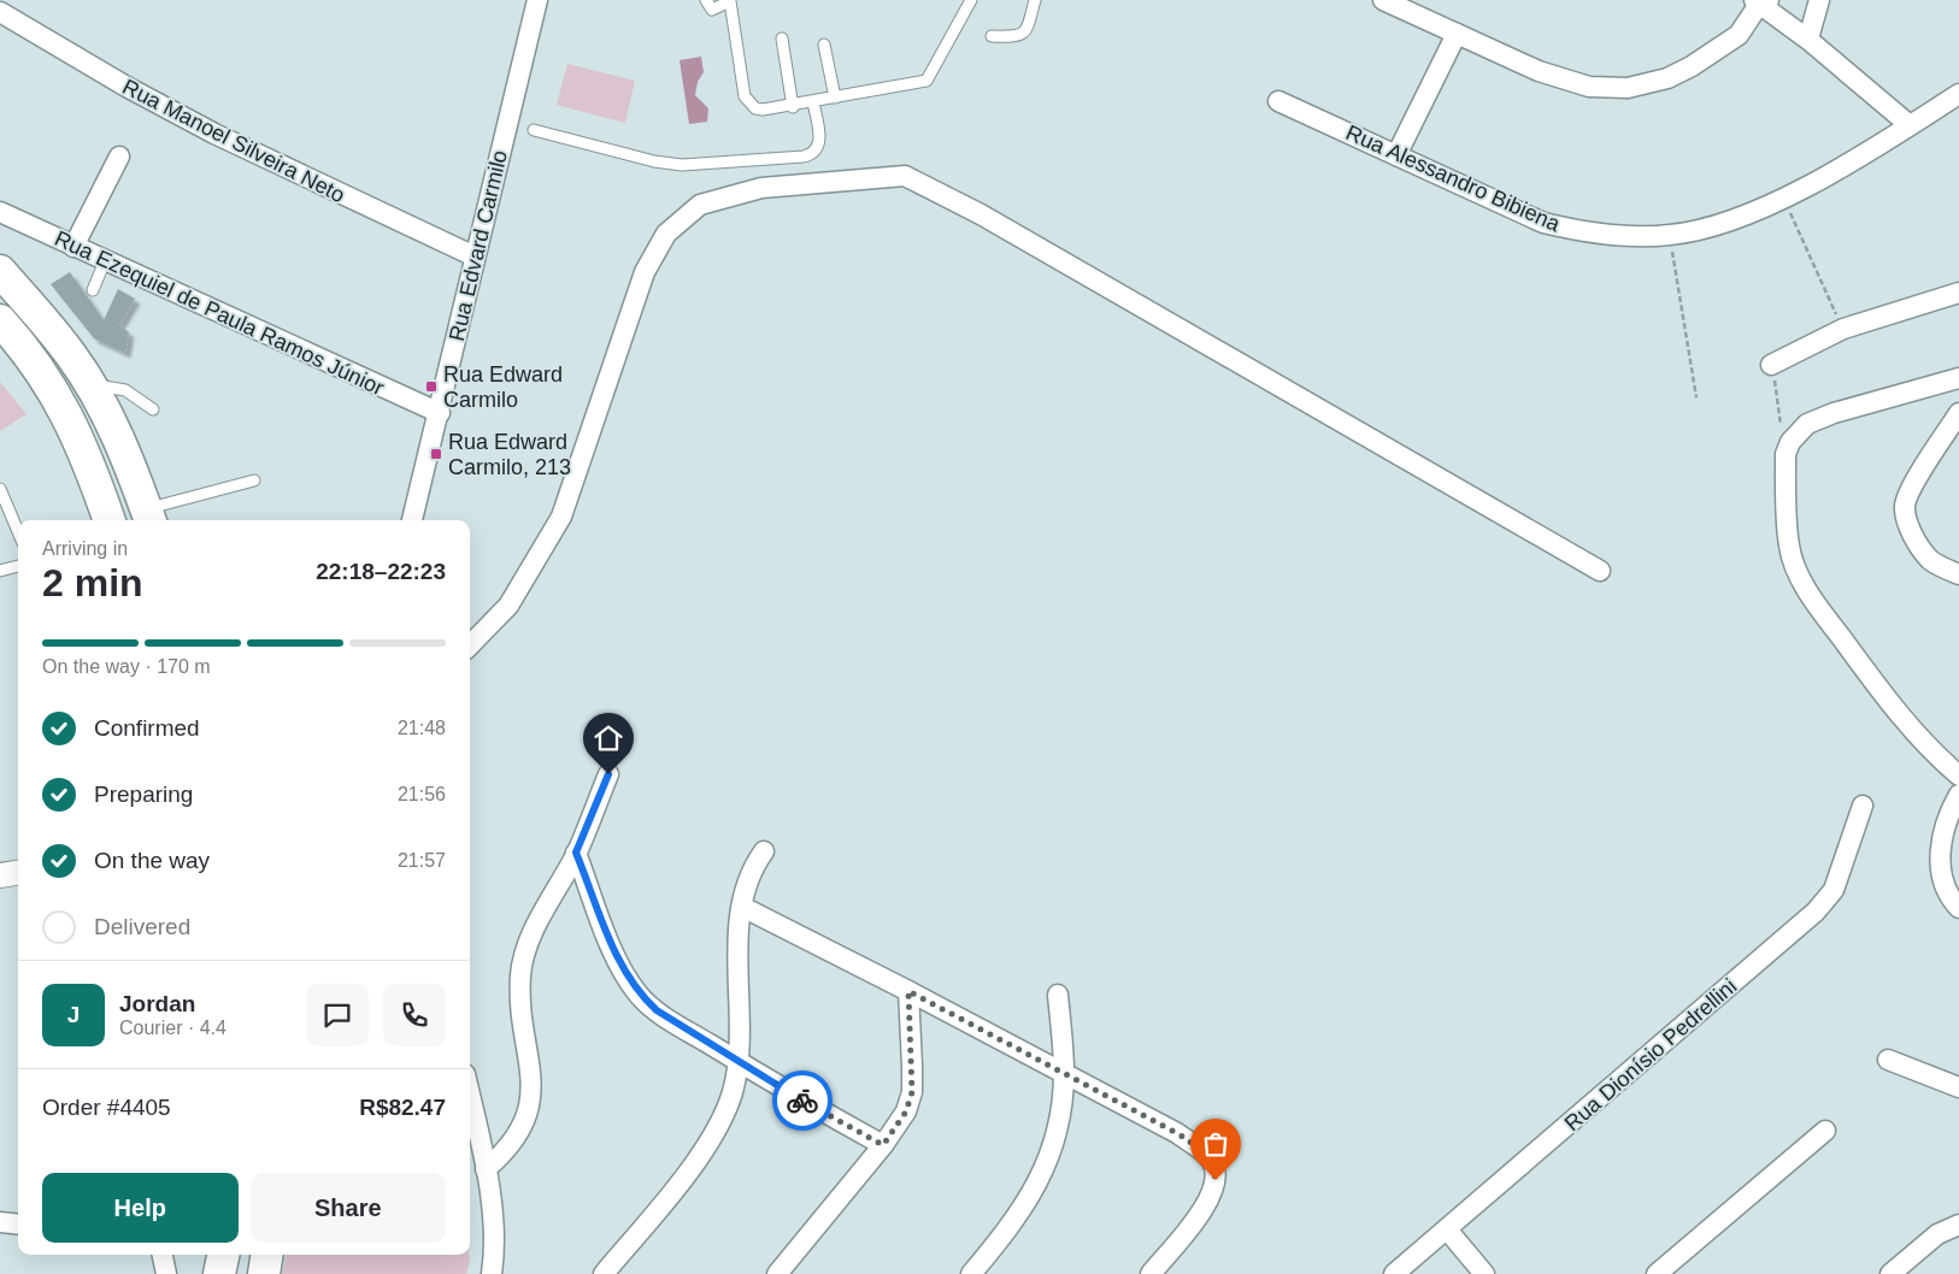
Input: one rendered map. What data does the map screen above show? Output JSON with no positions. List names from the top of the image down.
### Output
{
  "streets": {
    "street": [
      "Rua Manoel Silveira Neto",
      "Rua Alessandro Bibiena",
      "Rua Edvard Carmilo",
      "Rua Ezequiel de Paula Ramos Júnior",
      "Rua Dionísio Pedrellini"
    ]
  },
  "crossings": [
    ["Rua Manoel Silveira Neto", "Rua Edvard Carmilo"],
    ["Rua Edvard Carmilo", "Rua Ezequiel de Paula Ramos Júnior"]
  ],
  "places": {
    "transit": ["Rua Edward Carmilo", "Rua Edward Carmilo, 213"]
  },
  "page": {
    "heading": ["2 min", "Arriving in", "22:18–22:23"],
    "panel": [
      "Jordan",
      "Courier · 4.4",
      "Order #4405",
      "R$82.47"
    ],
    "bar": "On the way · 170 m",
    "list": [
      ["Confirmed", "21:48"],
      ["Preparing", "21:56"],
      ["On the way", "21:57"],
      "Delivered"
    ],
    "round": "J",
    "buttons": ["Help", "Share"]
  }
}
